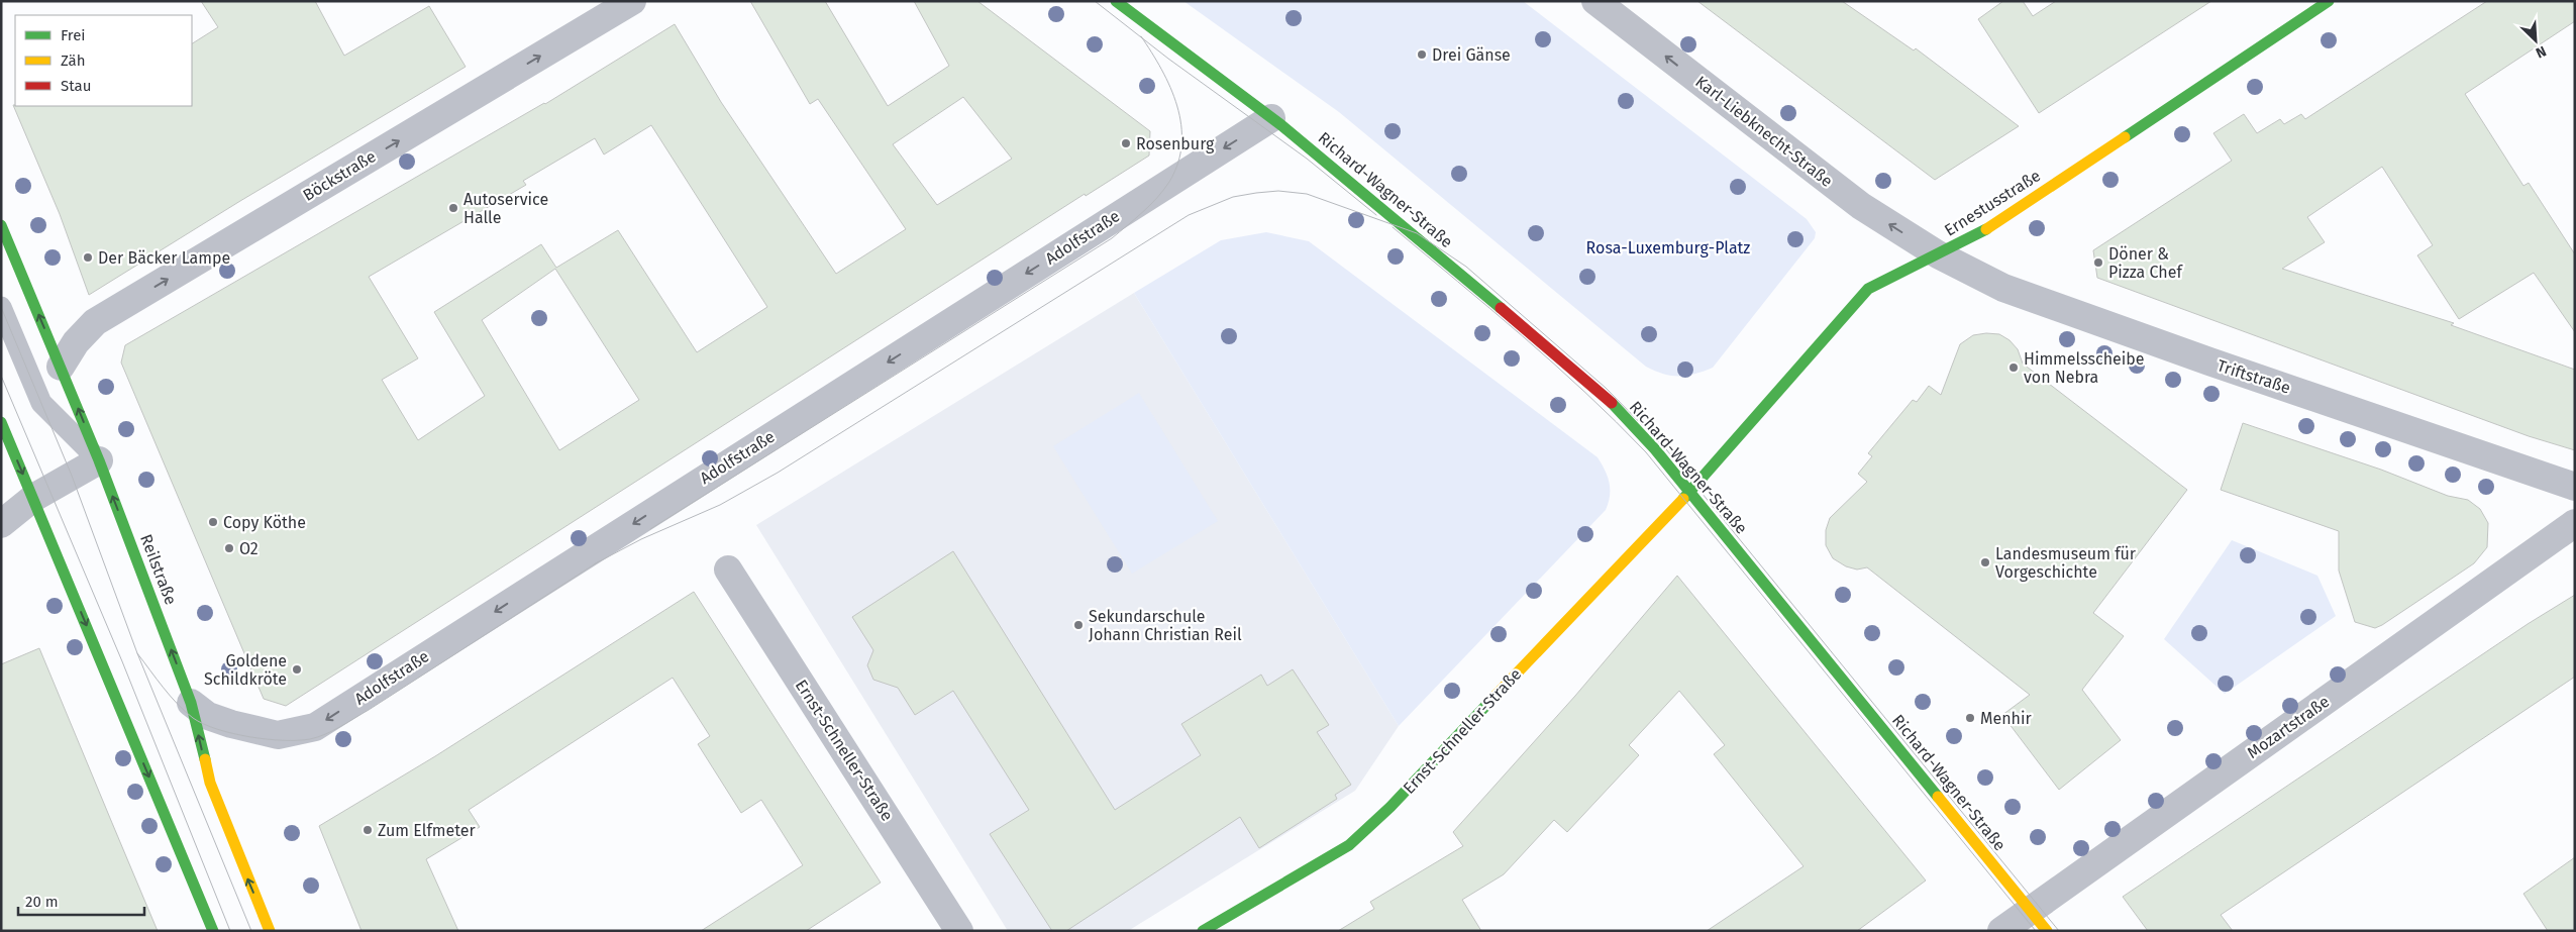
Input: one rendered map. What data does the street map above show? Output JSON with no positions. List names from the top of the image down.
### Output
{
  "streets": {
    "street": [
      "Karl-Liebknecht-Straße",
      "Böckstraße",
      "Richard-Wagner-Straße",
      "Ernestusstraße",
      "Adolfstraße",
      "Triftstraße",
      "Reilstraße",
      "Mozartstraße",
      "Ernst-Schneller-Straße"
    ]
  },
  "crossings": [
    ["Karl-Liebknecht-Straße", "Ernestusstraße"],
    ["Karl-Liebknecht-Straße", "Triftstraße"],
    ["Böckstraße", "Reilstraße"],
    ["Richard-Wagner-Straße", "Ernestusstraße"],
    ["Richard-Wagner-Straße", "Adolfstraße"],
    ["Richard-Wagner-Straße", "Mozartstraße"],
    ["Richard-Wagner-Straße", "Ernst-Schneller-Straße"],
    ["Ernestusstraße", "Triftstraße"],
    ["Ernestusstraße", "Ernst-Schneller-Straße"],
    ["Adolfstraße", "Reilstraße"]
  ],
  "one_way": ["Karl-Liebknecht-Straße", "Böckstraße", "Adolfstraße"],
  "parks": ["Rosa-Luxemburg-Platz"],
  "places": [
    "Drei Gänse",
    "Rosenburg",
    "Autoservice Halle",
    "Der Bäcker Lampe",
    "Döner & Pizza Chef",
    "Himmelsscheibe von Nebra",
    "Copy Köthe",
    "O2",
    "Landesmuseum für Vorgeschichte",
    "Sekundarschule Johann Christian Reil",
    "Goldene Schildkröte",
    "Menhir",
    "Zum Elfmeter"
  ],
  "legend": ["Frei", "Zäh", "Stau"],
  "scale_bar": "20 m",
  "north": "bottom right"
}
